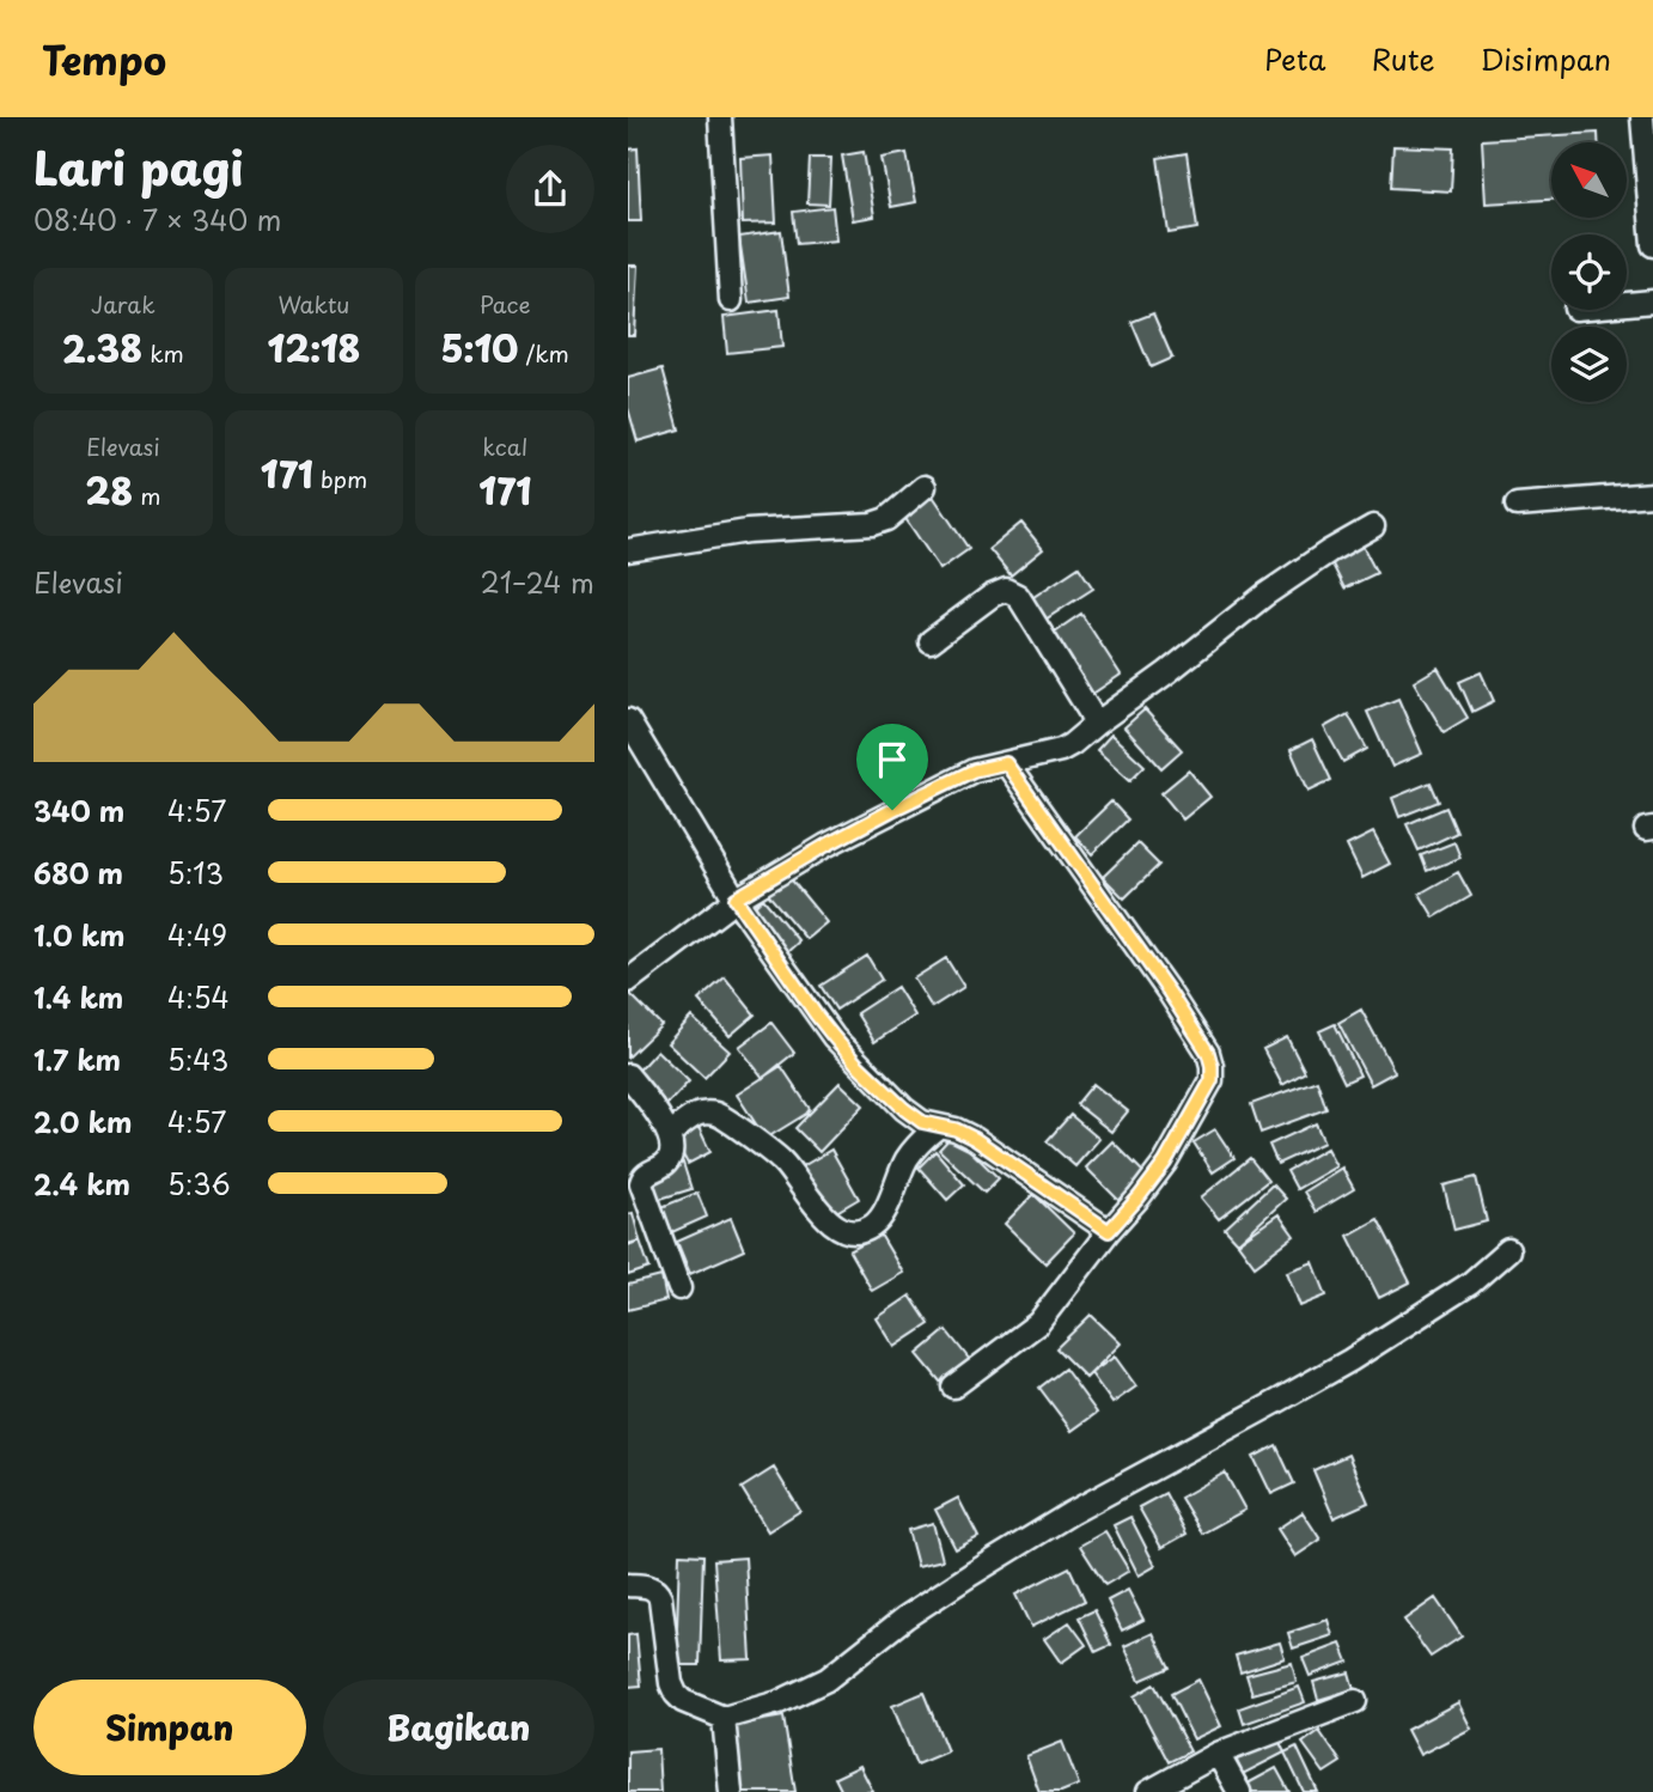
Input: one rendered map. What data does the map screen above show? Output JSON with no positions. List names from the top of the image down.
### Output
{
  "north": "top left",
  "page": {
    "header": "Tempo",
    "nav": ["Peta", "Rute", "Disimpan"],
    "heading": ["Lari pagi", "08:40 · 7 × 340 m"],
    "stats": [
      ["Jarak", "2.38 km"],
      ["Waktu", "12:18"],
      ["Pace", "5:10 /km"],
      ["Elevasi", "28 m"],
      ["171 bpm"],
      ["kcal", "171"]
    ],
    "chart": ["Elevasi", "21–24 m"],
    "list": [
      {
        "name": "340 m",
        "note": "4:57"
      },
      {
        "name": "680 m",
        "note": "5:13"
      },
      {
        "name": "1.0 km",
        "note": "4:49"
      },
      {
        "name": "1.4 km",
        "note": "4:54"
      },
      {
        "name": "1.7 km",
        "note": "5:43"
      },
      {
        "name": "2.0 km",
        "note": "4:57"
      },
      {
        "name": "2.4 km",
        "note": "5:36"
      }
    ],
    "buttons": ["Simpan", "Bagikan"]
  }
}
